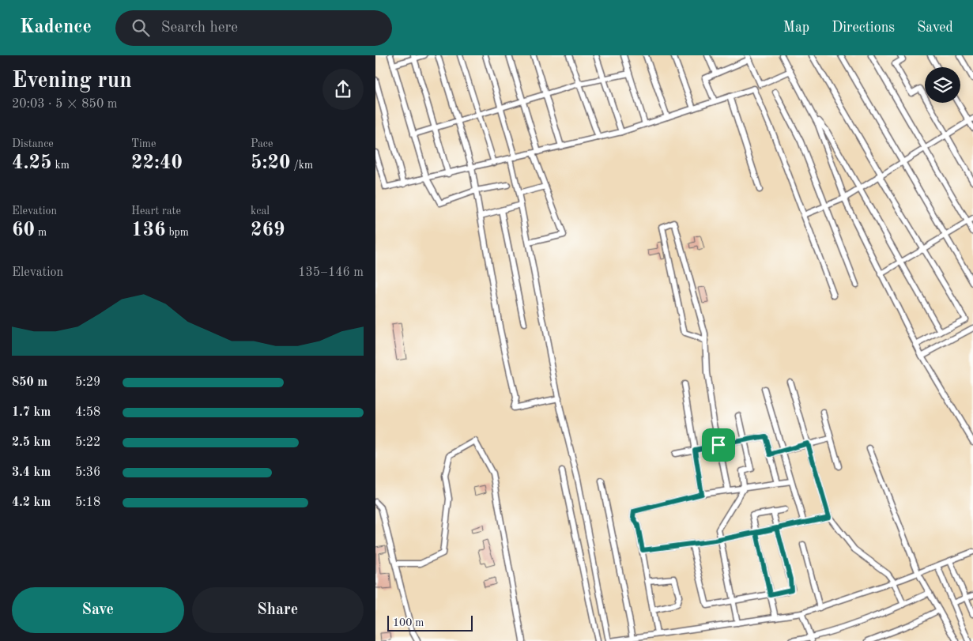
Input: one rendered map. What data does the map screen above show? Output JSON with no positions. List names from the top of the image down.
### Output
{
  "scale_bar": "100 m",
  "page": {
    "header": "Kadence",
    "search": "Search here",
    "nav": ["Map", "Directions", "Saved"],
    "heading": ["Evening run", "20:03 · 5 × 850 m"],
    "stats": [
      ["Distance", "4.25 km"],
      ["Time", "22:40"],
      ["Pace", "5:20 /km"],
      ["Elevation", "60 m"],
      ["Heart rate", "136 bpm"],
      ["kcal", "269"]
    ],
    "chart": ["Elevation", "135–146 m"],
    "list": [
      {
        "name": "850 m",
        "note": "5:29"
      },
      {
        "name": "1.7 km",
        "note": "4:58"
      },
      {
        "name": "2.5 km",
        "note": "5:22"
      },
      {
        "name": "3.4 km",
        "note": "5:36"
      },
      {
        "name": "4.2 km",
        "note": "5:18"
      }
    ],
    "buttons": ["Save", "Share"],
    "scale": "100 m"
  }
}
